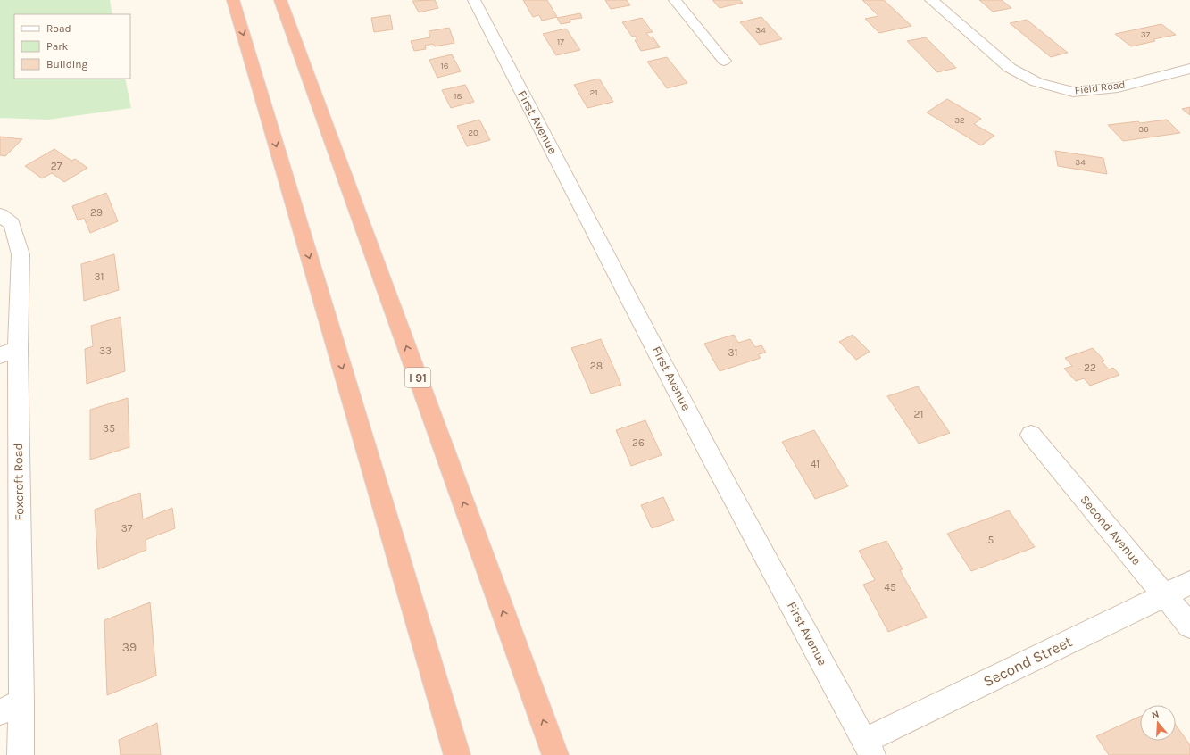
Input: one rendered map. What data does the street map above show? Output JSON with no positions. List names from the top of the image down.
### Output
{
  "streets": {
    "highway": ["I 91"],
    "street": [
      "Field Road",
      "First Avenue",
      "Foxcroft Road",
      "Second Avenue",
      "Second Street"
    ]
  },
  "crossings": [
    ["First Avenue", "Second Street"],
    ["Second Avenue", "Second Street"]
  ],
  "house_numbers": [
    "34",
    "37",
    "17",
    "16",
    "21",
    "18",
    "32",
    "36",
    "20",
    "34",
    "27",
    "29",
    "31",
    "33",
    "31",
    "28",
    "22",
    "21",
    "35",
    "26",
    "41",
    "37",
    "5",
    "45",
    "39"
  ],
  "legend": ["Road", "Park", "Building"],
  "north": "top"
}
